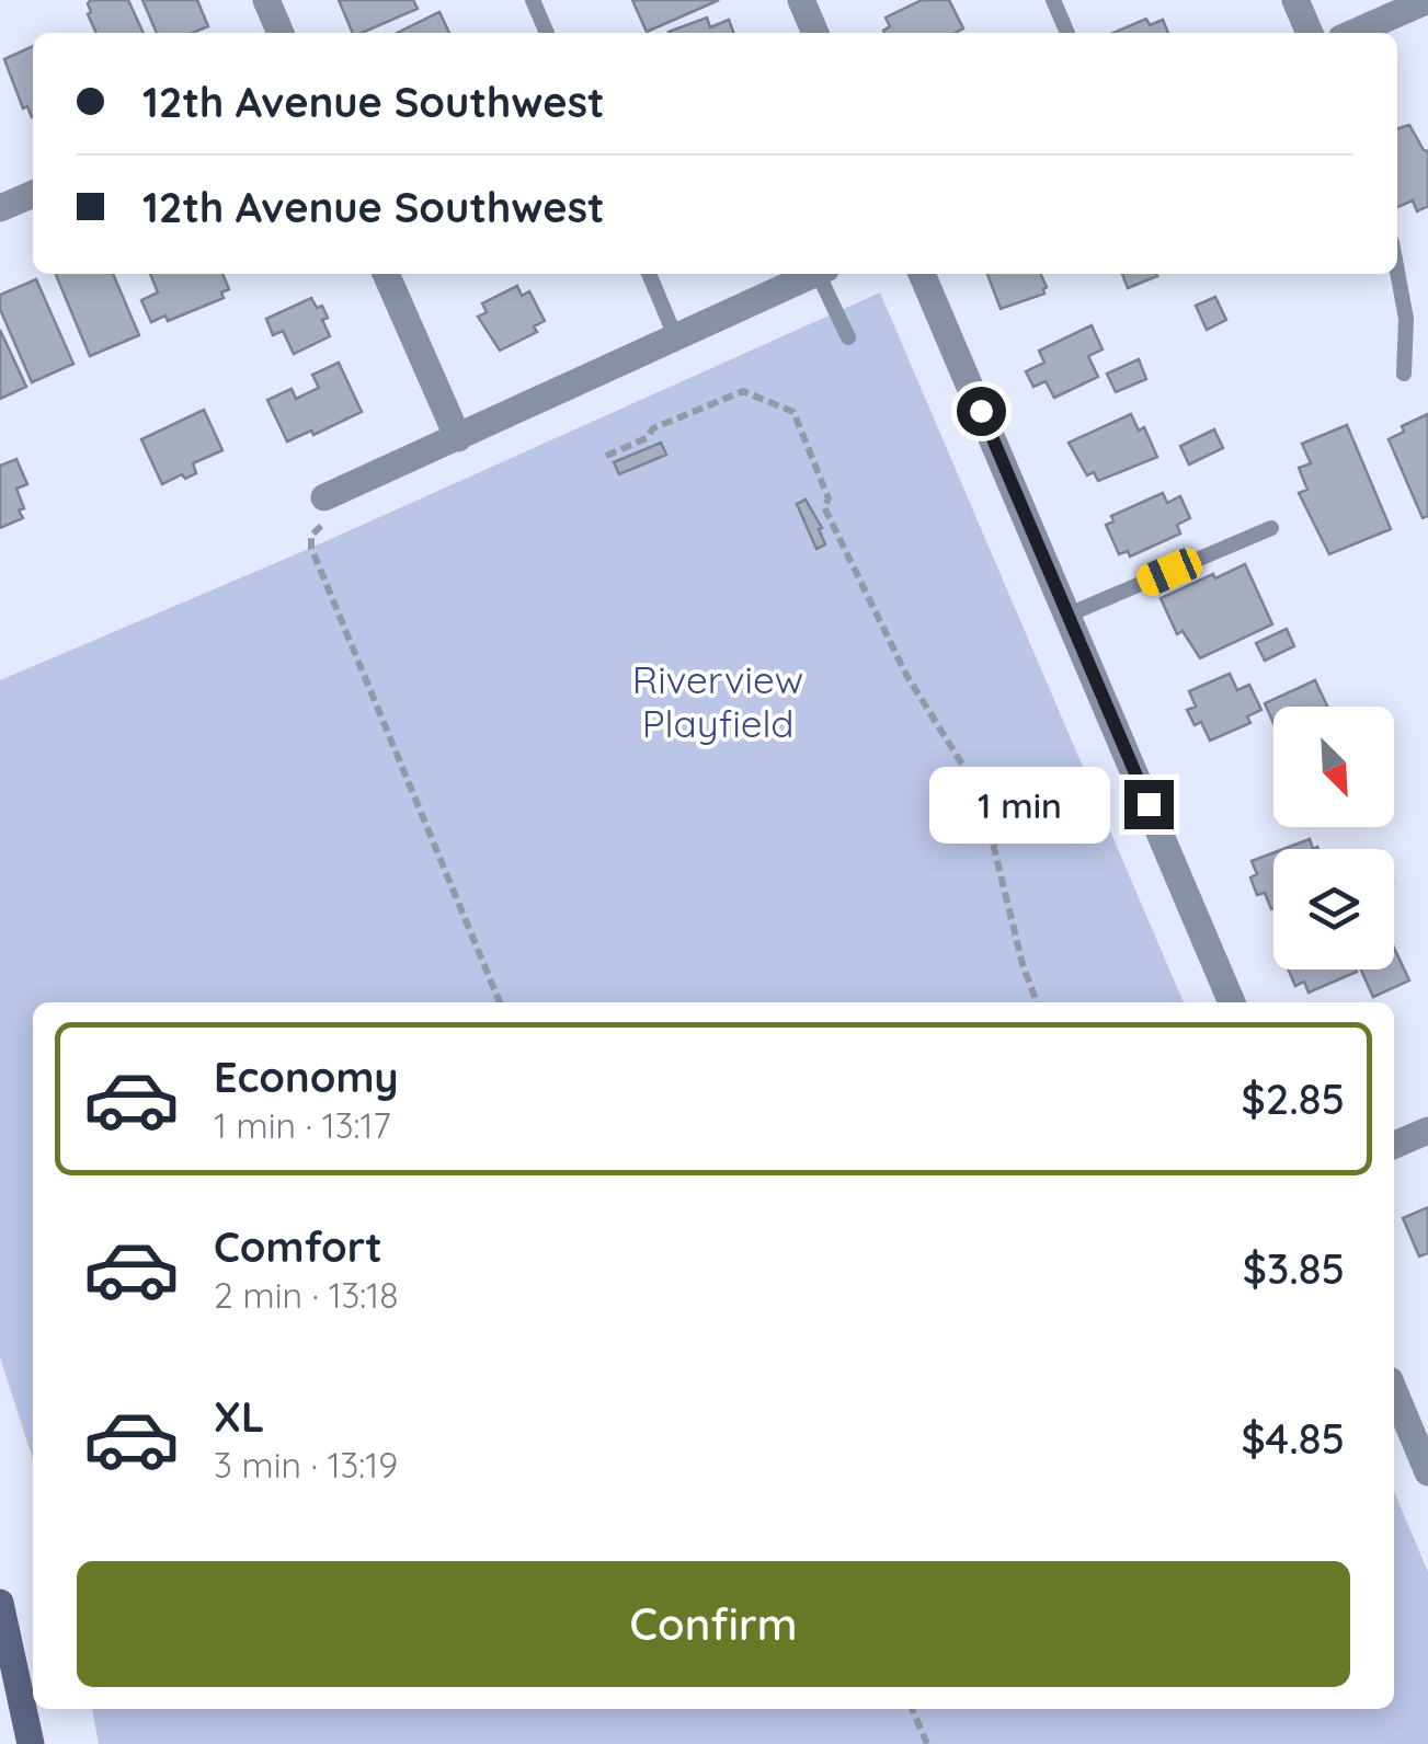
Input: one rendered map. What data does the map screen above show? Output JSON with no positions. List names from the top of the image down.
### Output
{
  "parks": ["Riverview Playfield"],
  "north": "bottom right",
  "page": {
    "banner": ["12th Avenue Southwest", "12th Avenue Southwest"],
    "bubble": "1 min",
    "list": [
      {
        "name": "Economy",
        "note": "1 min · 13:17",
        "value": "$2.85"
      },
      {
        "name": "Comfort",
        "note": "2 min · 13:18",
        "value": "$3.85"
      },
      {
        "name": "XL",
        "note": "3 min · 13:19",
        "value": "$4.85"
      }
    ],
    "buttons": "Confirm"
  }
}
